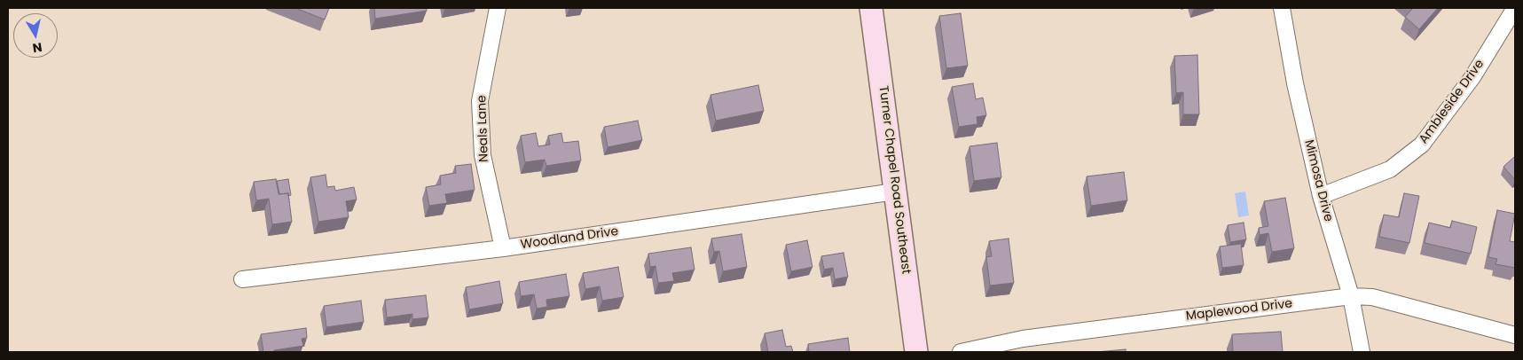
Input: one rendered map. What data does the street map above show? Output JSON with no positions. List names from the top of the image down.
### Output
{
  "streets": {
    "street": [
      "Ambleside Drive",
      "Neals Lane",
      "Turner Chapel Road Southeast",
      "Mimosa Drive",
      "Woodland Drive",
      "Maplewood Drive"
    ]
  },
  "crossings": [
    ["Ambleside Drive", "Mimosa Drive"],
    ["Neals Lane", "Woodland Drive"],
    ["Turner Chapel Road Southeast", "Woodland Drive"],
    ["Mimosa Drive", "Maplewood Drive"]
  ],
  "north": "bottom"
}
